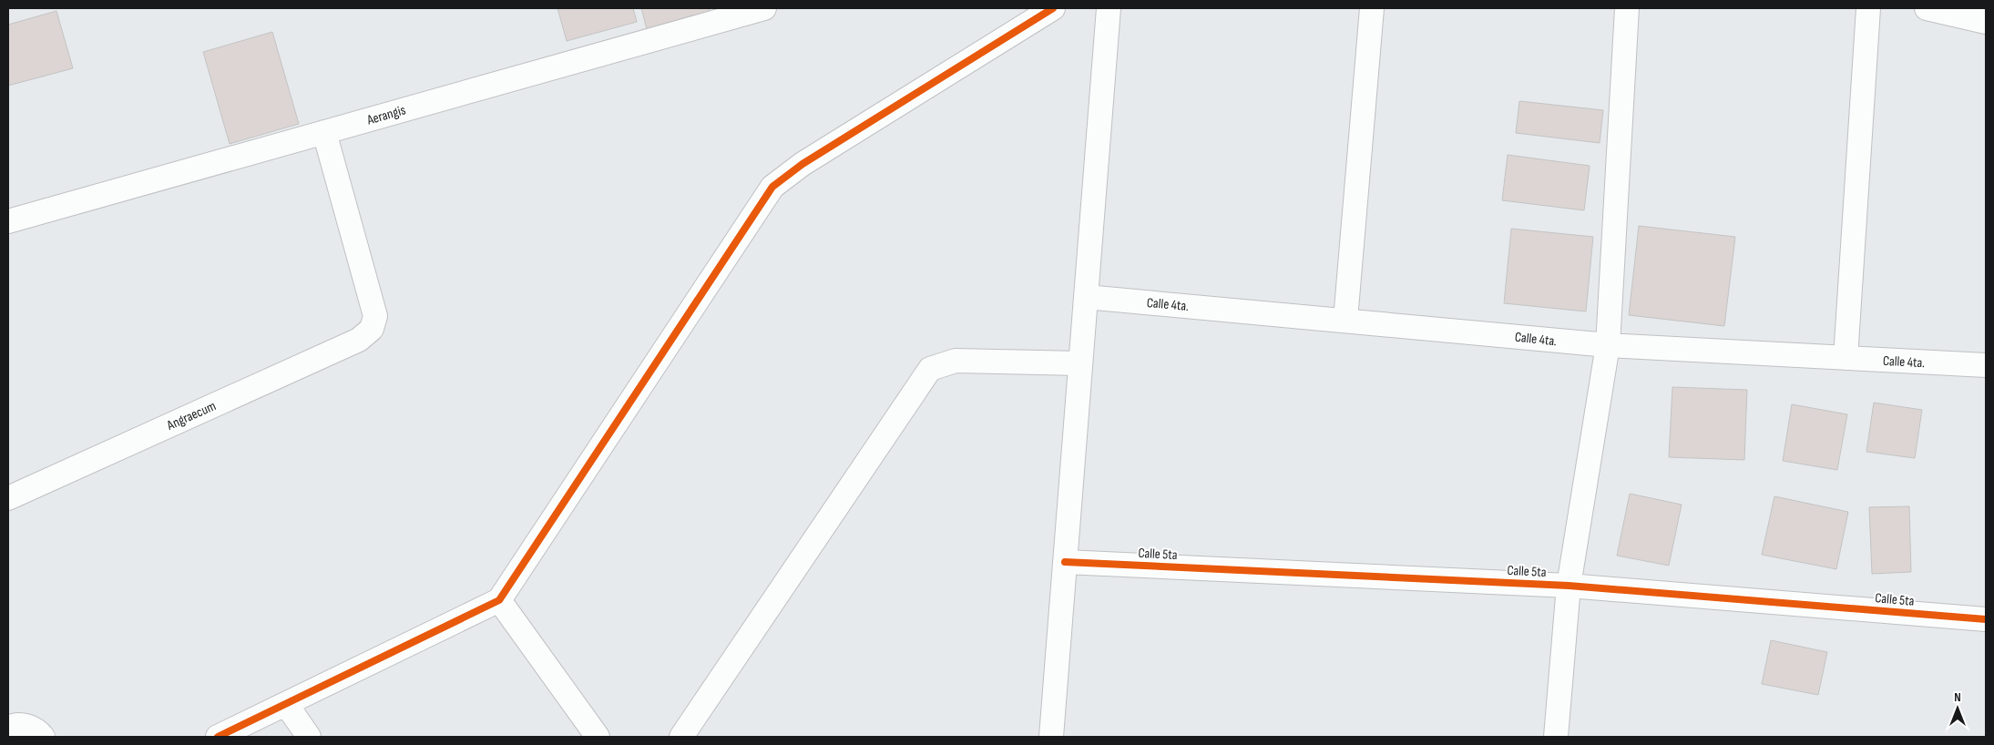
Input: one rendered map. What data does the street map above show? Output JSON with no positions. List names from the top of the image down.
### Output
{
  "streets": {
    "street": [
      "Aerangis",
      "Calle 4ta.",
      "Angraecum",
      "Calle 5ta"
    ]
  },
  "crossings": [
    ["Aerangis", "Angraecum"]
  ],
  "north": "top"
}
